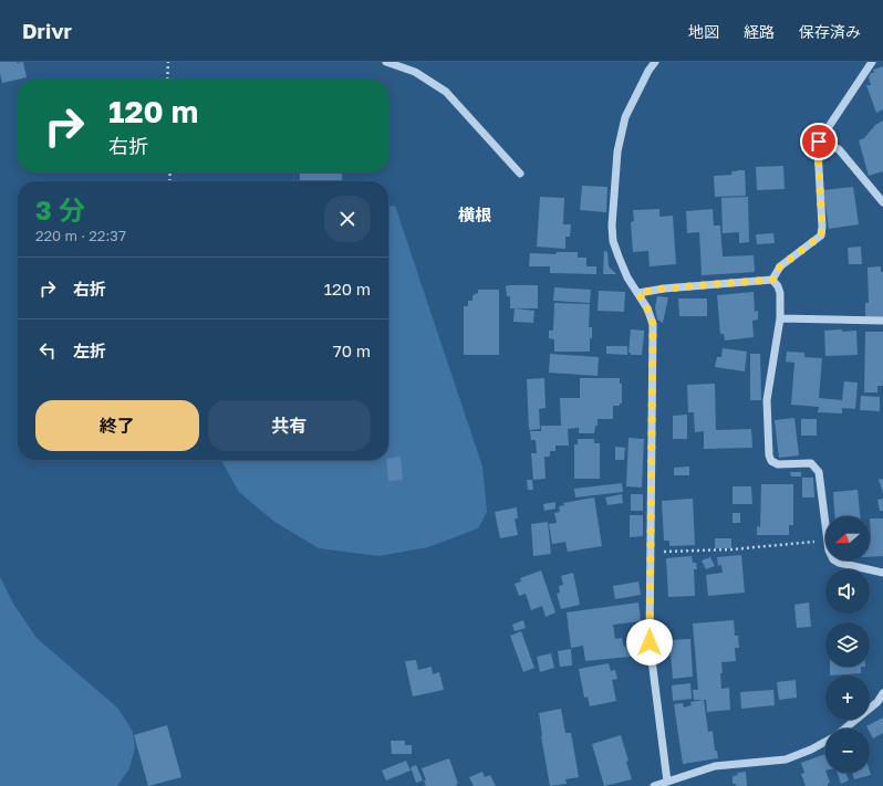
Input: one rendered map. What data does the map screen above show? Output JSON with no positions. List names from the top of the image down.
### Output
{
  "districts": ["横根"],
  "north": "left",
  "page": {
    "header": "Drivr",
    "nav": ["地図", "経路", "保存済み"],
    "turn": ["120 m", "右折"],
    "heading": ["3 分", "220 m · 22:37"],
    "list": [
      {
        "name": "右折",
        "value": "120 m"
      },
      {
        "name": "左折",
        "value": "70 m"
      }
    ],
    "buttons": ["終了", "共有"],
    "map_buttons": ["+", "−"]
  }
}
